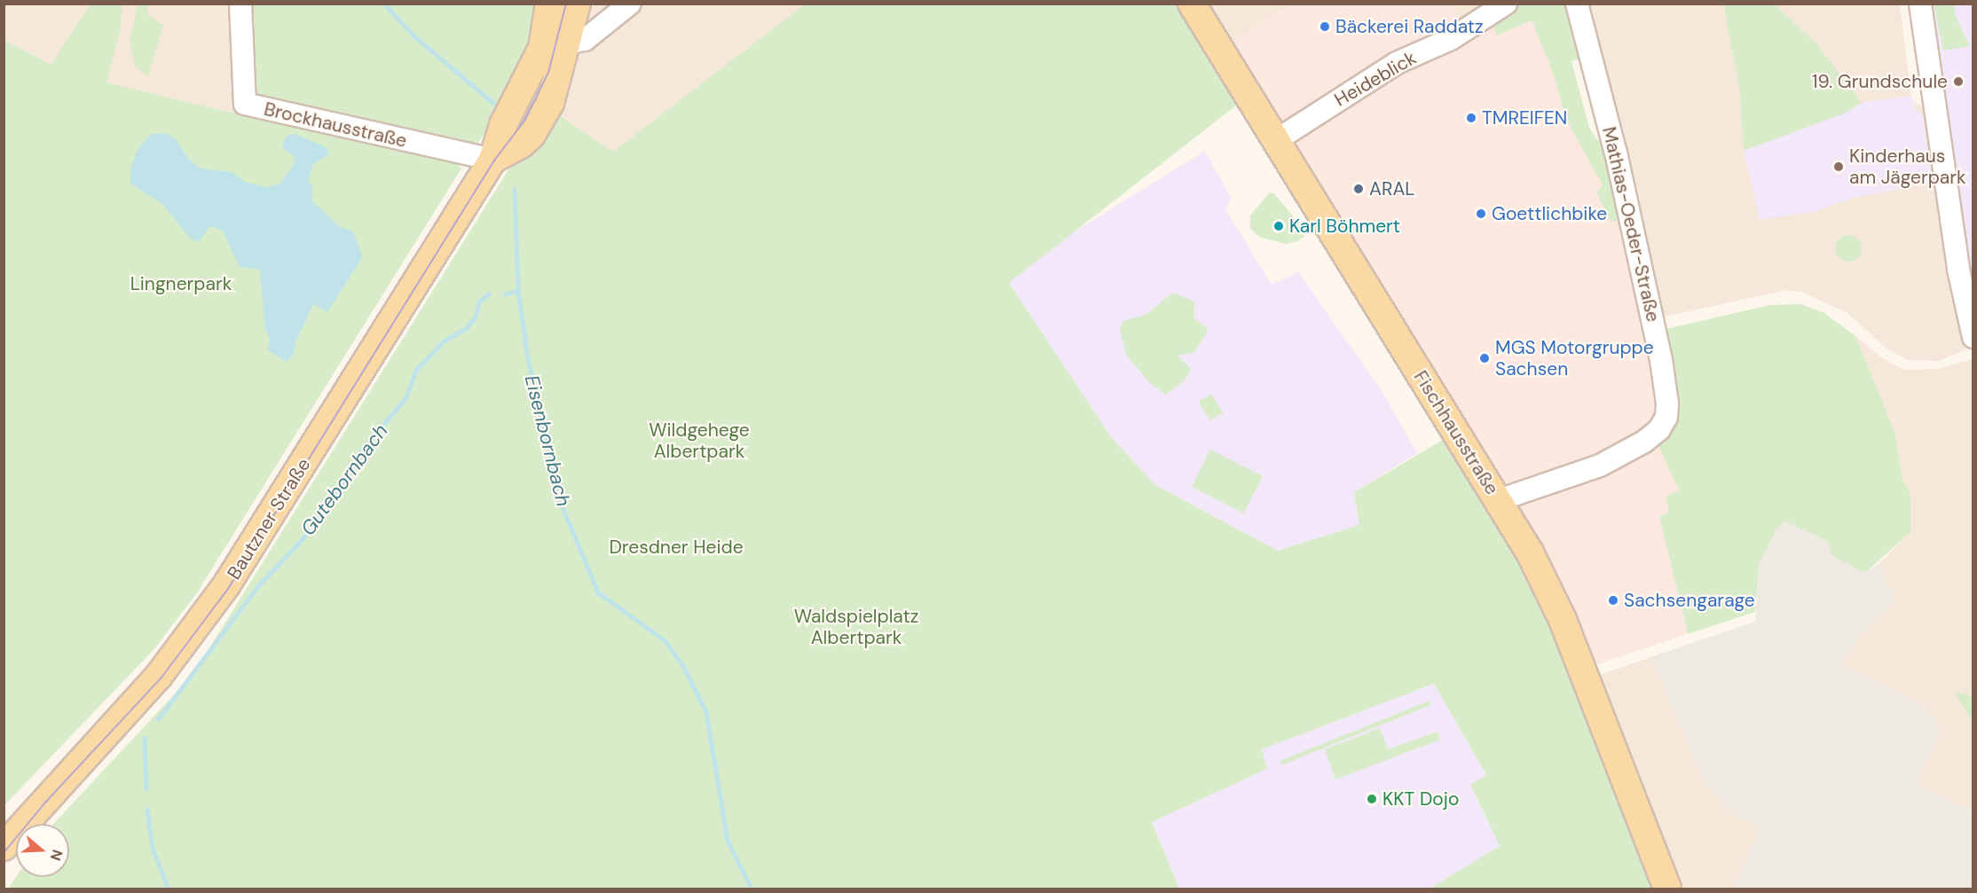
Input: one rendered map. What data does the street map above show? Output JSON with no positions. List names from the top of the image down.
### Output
{
  "streets": {
    "main road": ["Fischhausstraße", "Bautzner Straße"],
    "street": ["Heideblick", "Brockhausstraße", "Mathias-Oeder-Straße"]
  },
  "crossings": [
    ["Heideblick", "Fischhausstraße"],
    ["Brockhausstraße", "Bautzner Straße"],
    ["Mathias-Oeder-Straße", "Fischhausstraße"]
  ],
  "water": ["Eisenbornbach", "Gutebornbach"],
  "parks": [
    "Lingnerpark",
    "Wildgehege Albertpark",
    "Dresdner Heide",
    "Waldspielplatz Albertpark"
  ],
  "places": [
    "Bäckerei Raddatz",
    "19. Grundschule",
    "TMREIFEN",
    "Kinderhaus am Jägerpark",
    "ARAL",
    "Goettlichbike",
    "Karl Böhmert",
    "MGS Motorgruppe Sachsen",
    "Sachsengarage",
    "KKT Dojo"
  ],
  "north": "right"
}
